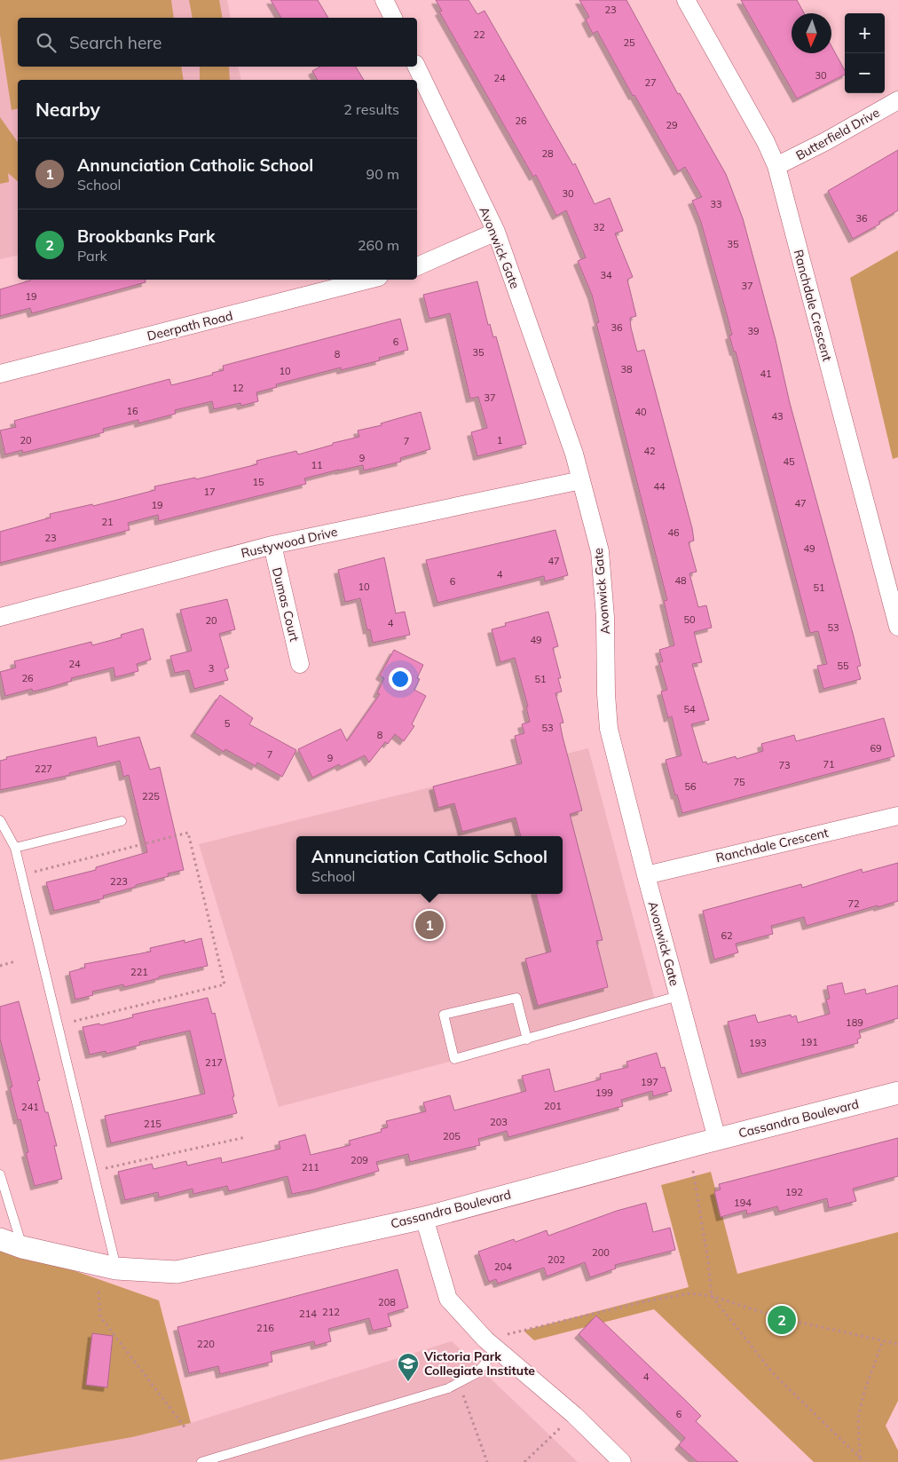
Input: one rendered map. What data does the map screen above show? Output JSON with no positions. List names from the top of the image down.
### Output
{
  "streets": {
    "street": [
      "Butterfield Drive",
      "Avonwick Gate",
      "Ranchdale Crescent",
      "Deerpath Road",
      "Rustywood Drive",
      "Dumas Court",
      "Cassandra Boulevard"
    ]
  },
  "crossings": [
    ["Butterfield Drive", "Ranchdale Crescent"],
    ["Avonwick Gate", "Ranchdale Crescent"],
    ["Avonwick Gate", "Rustywood Drive"],
    ["Avonwick Gate", "Cassandra Boulevard"],
    ["Rustywood Drive", "Dumas Court"]
  ],
  "places": {
    "school or university": ["Victoria Park Collegiate Institute"]
  },
  "house_numbers": [
    "23",
    "22",
    "25",
    "30",
    "24",
    "27",
    "26",
    "29",
    "28",
    "30",
    "33",
    "36",
    "32",
    "35",
    "34",
    "37",
    "19",
    "36",
    "39",
    "6",
    "35",
    "8",
    "38",
    "10",
    "41",
    "12",
    "37",
    "16",
    "40",
    "43",
    "20",
    "1",
    "7",
    "42",
    "9",
    "45",
    "11",
    "15",
    "44",
    "17",
    "47",
    "19",
    "21",
    "46",
    "23",
    "49",
    "47",
    "4",
    "48",
    "6",
    "10",
    "51",
    "50",
    "20",
    "4",
    "53",
    "49",
    "24",
    "55",
    "3",
    "26",
    "51",
    "54",
    "5",
    "53",
    "8",
    "69",
    "7",
    "9",
    "71",
    "73",
    "227",
    "75",
    "56",
    "225",
    "223",
    "72",
    "62",
    "221",
    "189",
    "191",
    "193",
    "217",
    "197",
    "199",
    "201",
    "241",
    "203",
    "215",
    "205",
    "209",
    "211",
    "192",
    "194",
    "200",
    "202",
    "204",
    "208",
    "212",
    "214",
    "216",
    "220",
    "4",
    "6"
  ],
  "north": "bottom",
  "page": {
    "map_buttons": ["+", "−"],
    "search": "Search here",
    "heading": ["Nearby", "2 results"],
    "list": [
      {
        "mark": "1",
        "name": "Annunciation Catholic School",
        "note": "School",
        "value": "90 m"
      },
      {
        "mark": "2",
        "name": "Brookbanks Park",
        "note": "Park",
        "value": "260 m"
      }
    ],
    "popup": ["Annunciation Catholic School", "School"],
    "pins": ["1", "2"]
  }
}
